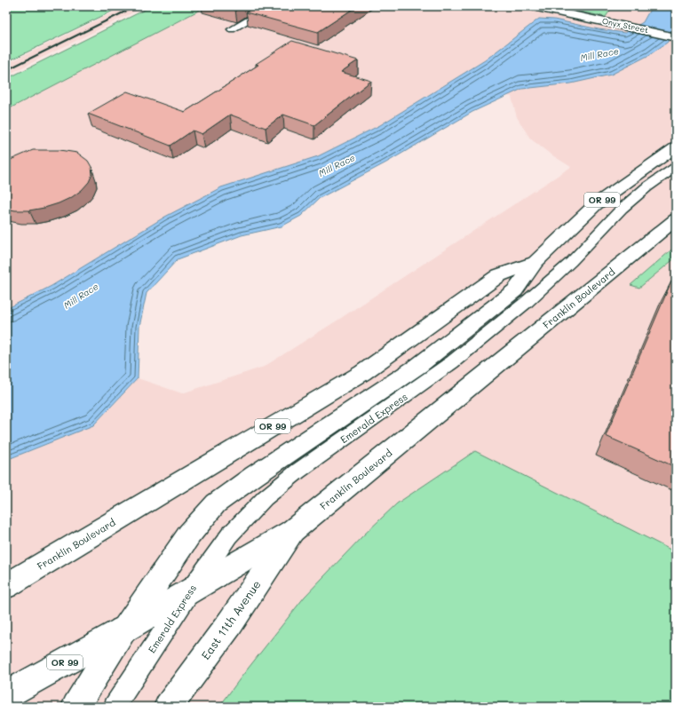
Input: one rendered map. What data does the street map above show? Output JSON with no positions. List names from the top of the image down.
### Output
{
  "streets": {
    "main road": [
      "Onyx Street",
      "OR 99",
      "Franklin Boulevard",
      "East 11th Avenue"
    ],
    "lane": ["Emerald Express"]
  },
  "crossings": [
    ["Franklin Boulevard", "Emerald Express"],
    ["Franklin Boulevard", "East 11th Avenue"]
  ],
  "water": ["Mill Race"]
}
